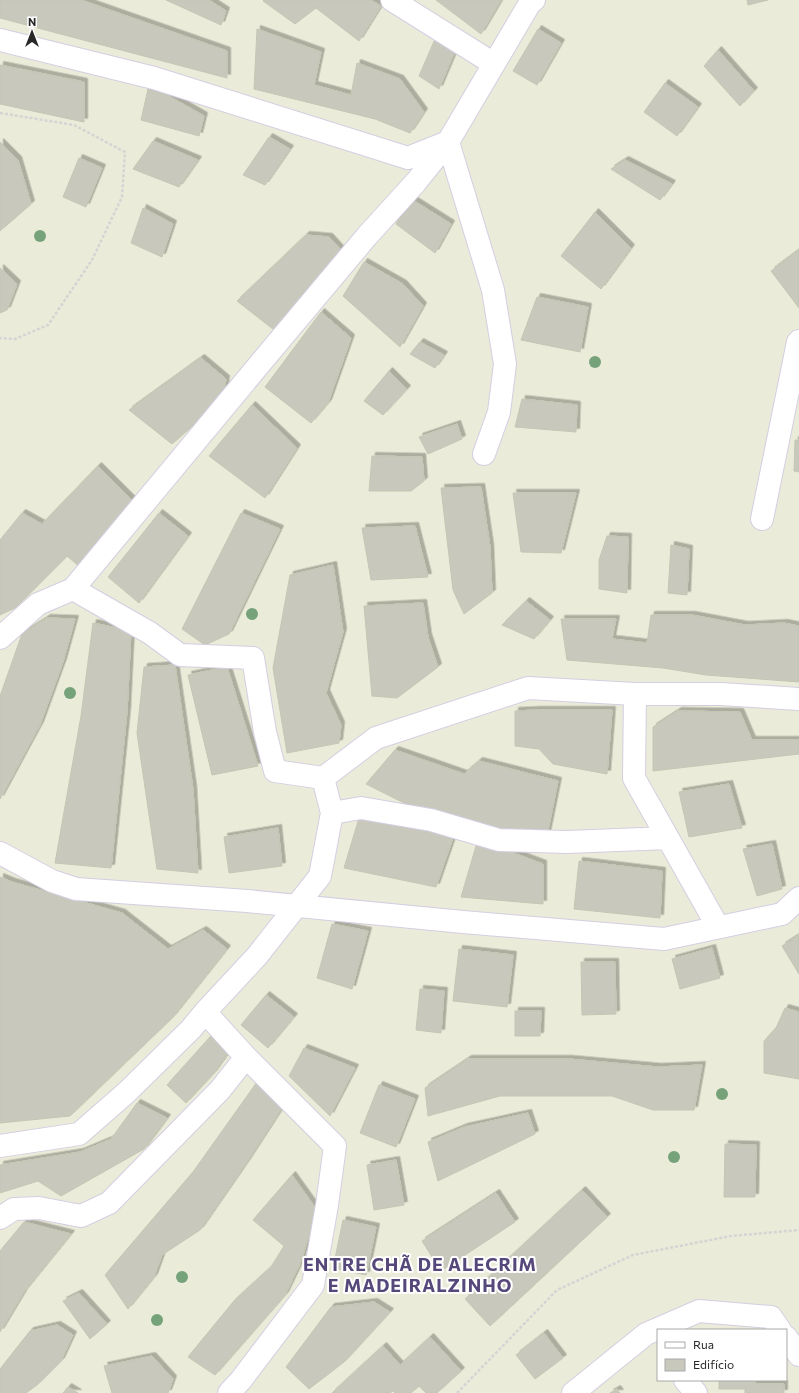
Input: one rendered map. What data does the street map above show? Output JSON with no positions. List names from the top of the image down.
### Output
{
  "districts": ["ENTRE CHÃ DE ALECRIM E MADEIRALZINHO"],
  "legend": ["Rua", "Edifício"],
  "north": "top"
}
